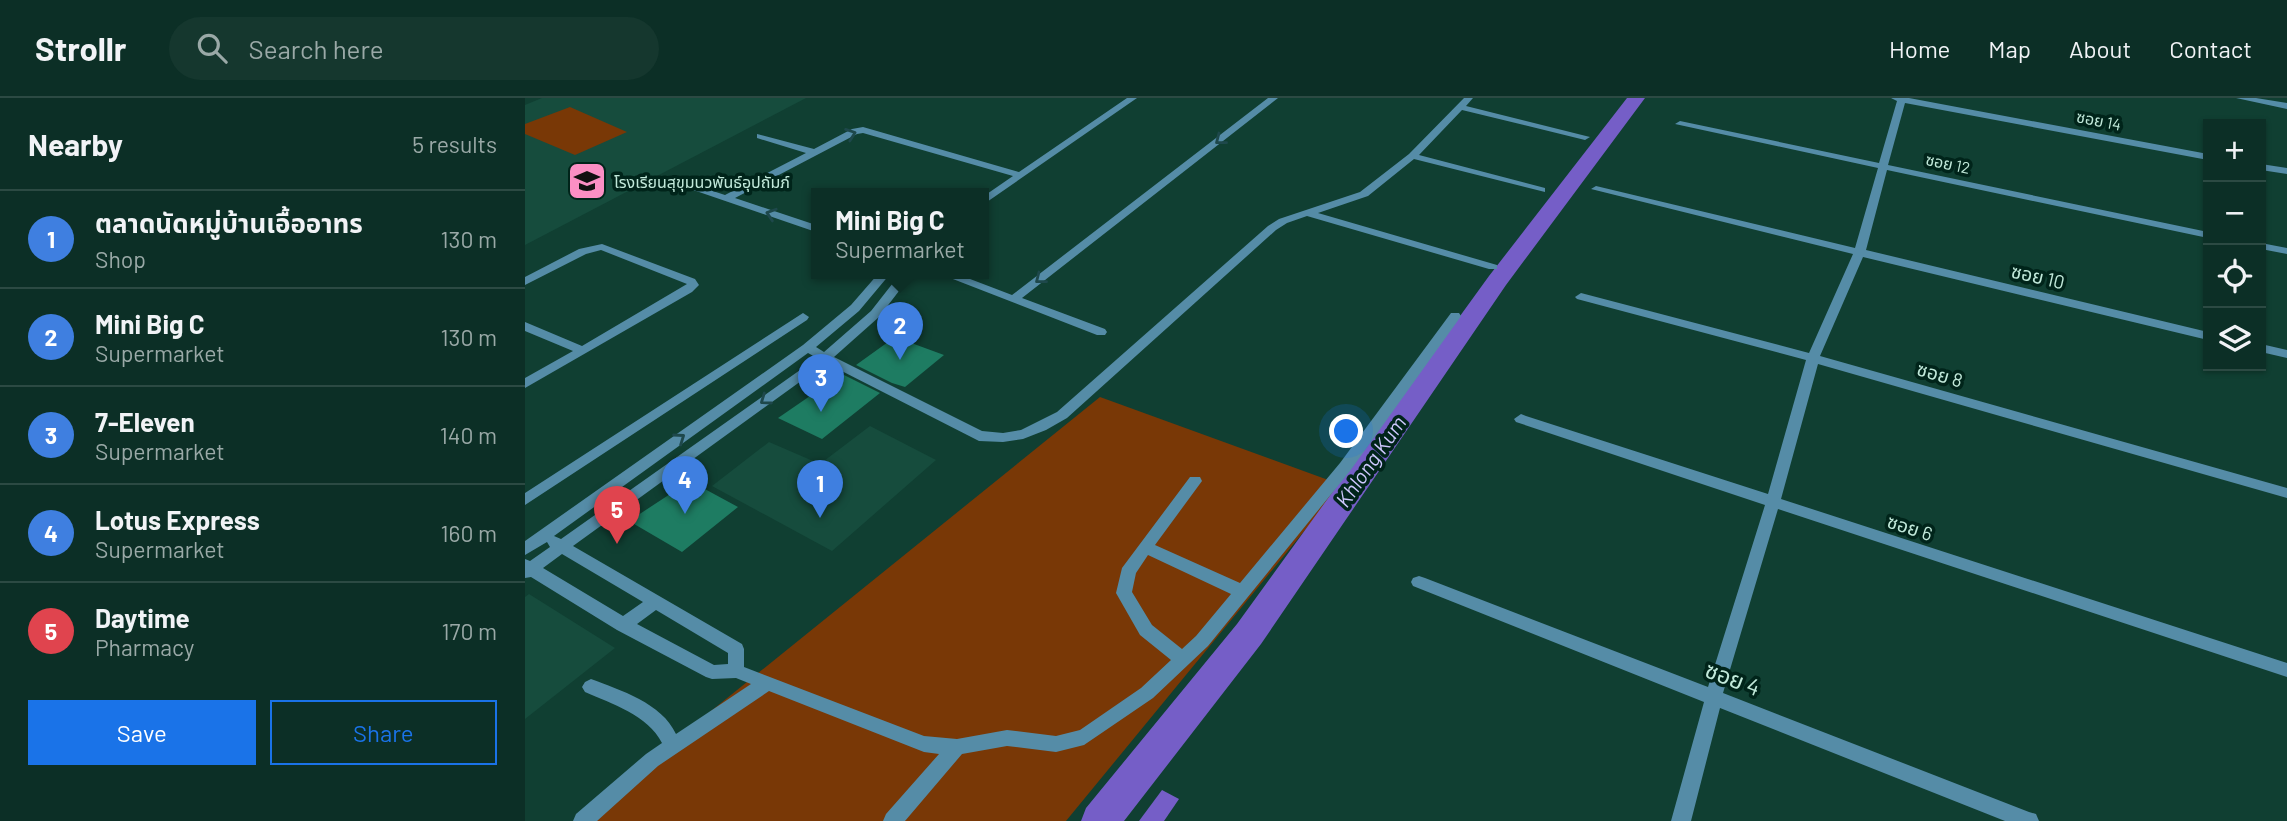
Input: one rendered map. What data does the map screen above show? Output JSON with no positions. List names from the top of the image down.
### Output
{
  "streets": {
    "street": [
      "ซอย 14",
      "ซอย 12",
      "ซอย 10",
      "ซอย 8",
      "ซอย 6",
      "ซอย 4"
    ]
  },
  "water": ["Khlong Kum"],
  "places": {
    "school or university": ["โรงเรียนสุขุมนวพันธ์อุปถัมภ์"]
  },
  "page": {
    "header": "Strollr",
    "search": "Search here",
    "nav": [
      "Home",
      "Map",
      "About",
      "Contact"
    ],
    "heading": ["Nearby", "5 results"],
    "map_buttons": ["+", "−"],
    "popup": ["Mini Big C", "Supermarket"],
    "list": [
      {
        "mark": "1",
        "name": "ตลาดนัดหมู่บ้านเอื้ออาทร",
        "note": "Shop",
        "value": "130 m"
      },
      {
        "mark": "2",
        "name": "Mini Big C",
        "note": "Supermarket",
        "value": "130 m"
      },
      {
        "mark": "3",
        "name": "7-Eleven",
        "note": "Supermarket",
        "value": "140 m"
      },
      {
        "mark": "4",
        "name": "Lotus Express",
        "note": "Supermarket",
        "value": "160 m"
      },
      {
        "mark": "5",
        "name": "Daytime",
        "note": "Pharmacy",
        "value": "170 m"
      }
    ],
    "pins": [
      "2",
      "3",
      "4",
      "1",
      "5"
    ],
    "buttons": ["Save", "Share"]
  }
}
